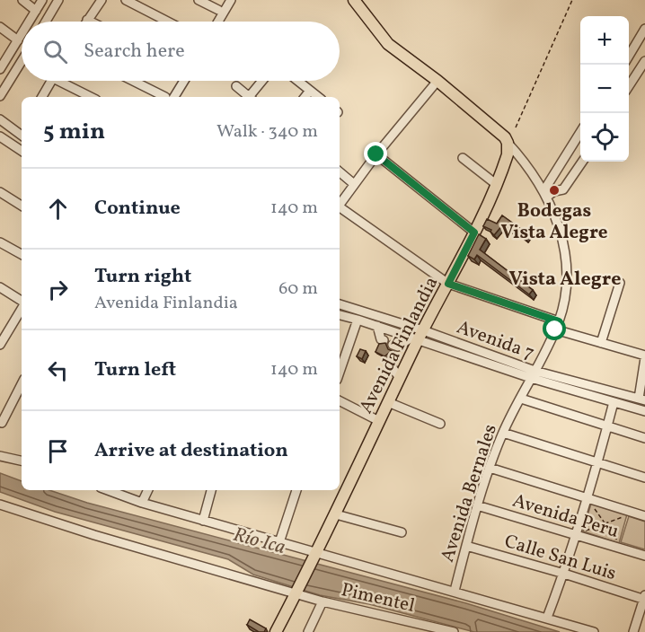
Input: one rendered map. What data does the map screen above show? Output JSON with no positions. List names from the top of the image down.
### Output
{
  "streets": {
    "main road": ["Avenida Finlandia"],
    "street": [
      "Avenida 7",
      "Avenida Bernales",
      "Avenida Peru",
      "Calle San Luis",
      "Pimentel"
    ]
  },
  "crossings": [
    ["Avenida 7", "Avenida Finlandia"],
    ["Avenida 7", "Avenida Bernales"],
    ["Avenida Finlandia", "Avenida Bernales"],
    ["Avenida Finlandia", "Pimentel"],
    ["Avenida Bernales", "Avenida Peru"],
    ["Avenida Bernales", "Calle San Luis"]
  ],
  "districts": ["Vista Alegre"],
  "water": ["Río Ica"],
  "places": ["Bodegas Vista Alegre"],
  "page": {
    "map_buttons": ["+", "−"],
    "search": "Search here",
    "heading": ["5 min", "Walk · 340 m"],
    "list": [
      ["Continue", "140 m"],
      ["Turn right", "Avenida Finlandia", "60 m"],
      ["Turn left", "140 m"],
      "Arrive at destination"
    ]
  }
}
